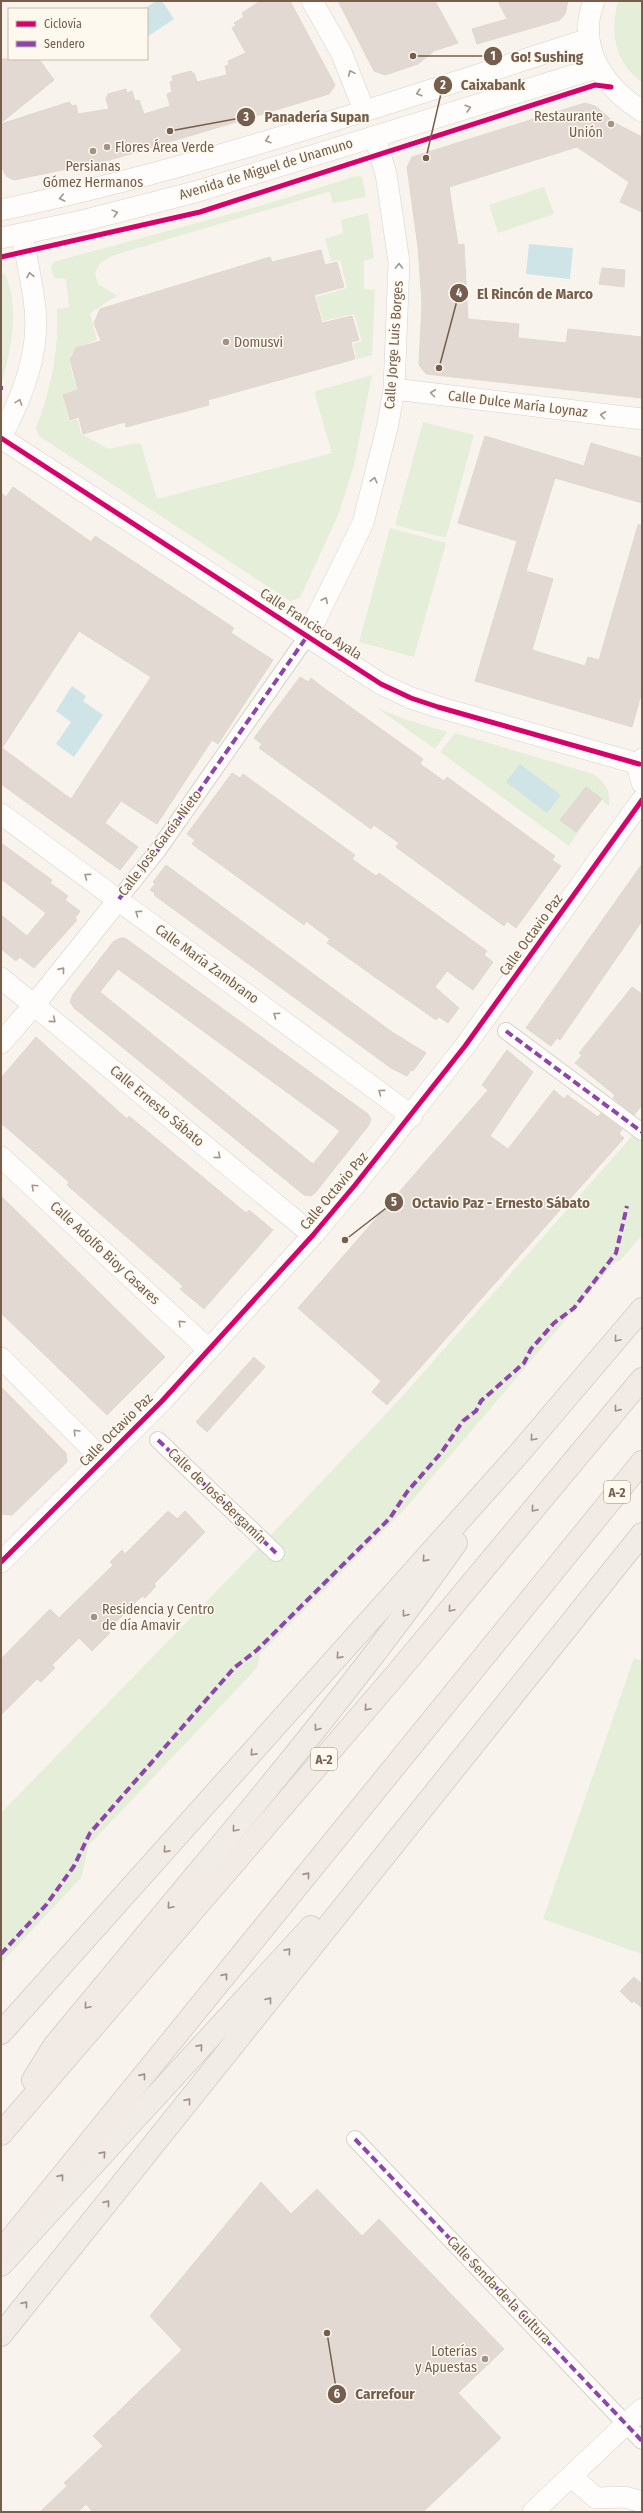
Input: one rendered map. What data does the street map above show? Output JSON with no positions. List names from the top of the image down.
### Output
{
  "streets": {
    "highway": ["A-2"],
    "street": [
      "Avenida de Miguel de Unamuno",
      "Calle Jorge Luis Borges",
      "Calle Dulce María Loynaz",
      "Calle Francisco Ayala",
      "Calle José García Nieto",
      "Calle Octavio Paz",
      "Calle María Zambrano",
      "Calle Ernesto Sábato",
      "Calle Adolfo Bioy Casares",
      "Calle de José Bergamín",
      "Calle Senda de la Cultura"
    ]
  },
  "crossings": [
    ["Avenida de Miguel de Unamuno", "Calle Jorge Luis Borges"],
    ["Calle Jorge Luis Borges", "Calle Dulce María Loynaz"],
    ["Calle Jorge Luis Borges", "Calle Francisco Ayala"],
    ["Calle Jorge Luis Borges", "Calle José García Nieto"],
    ["Calle Francisco Ayala", "Calle José García Nieto"],
    ["Calle José García Nieto", "Calle María Zambrano"],
    ["Calle José García Nieto", "Calle Ernesto Sábato"],
    ["Calle Octavio Paz", "Calle María Zambrano"],
    ["Calle Octavio Paz", "Calle Ernesto Sábato"],
    ["Calle Octavio Paz", "Calle Adolfo Bioy Casares"]
  ],
  "one_way": [
    "Calle Jorge Luis Borges",
    "Calle Dulce María Loynaz",
    "Calle María Zambrano",
    "Calle Ernesto Sábato"
  ],
  "places": [
    "Go! Sushing",
    "Restaurante Unión",
    "Panadería Supan",
    "Flores Área Verde",
    "Persianas Gómez Hermanos",
    "Caixabank",
    "Domusvi",
    "El Rincón de Marco",
    "Octavio Paz - Ernesto Sábato",
    "Residencia y Centro de día Amavir",
    "Carrefour",
    "Loterías y Apuestas"
  ],
  "legend": ["Ciclovía", "Sendero"]
}
